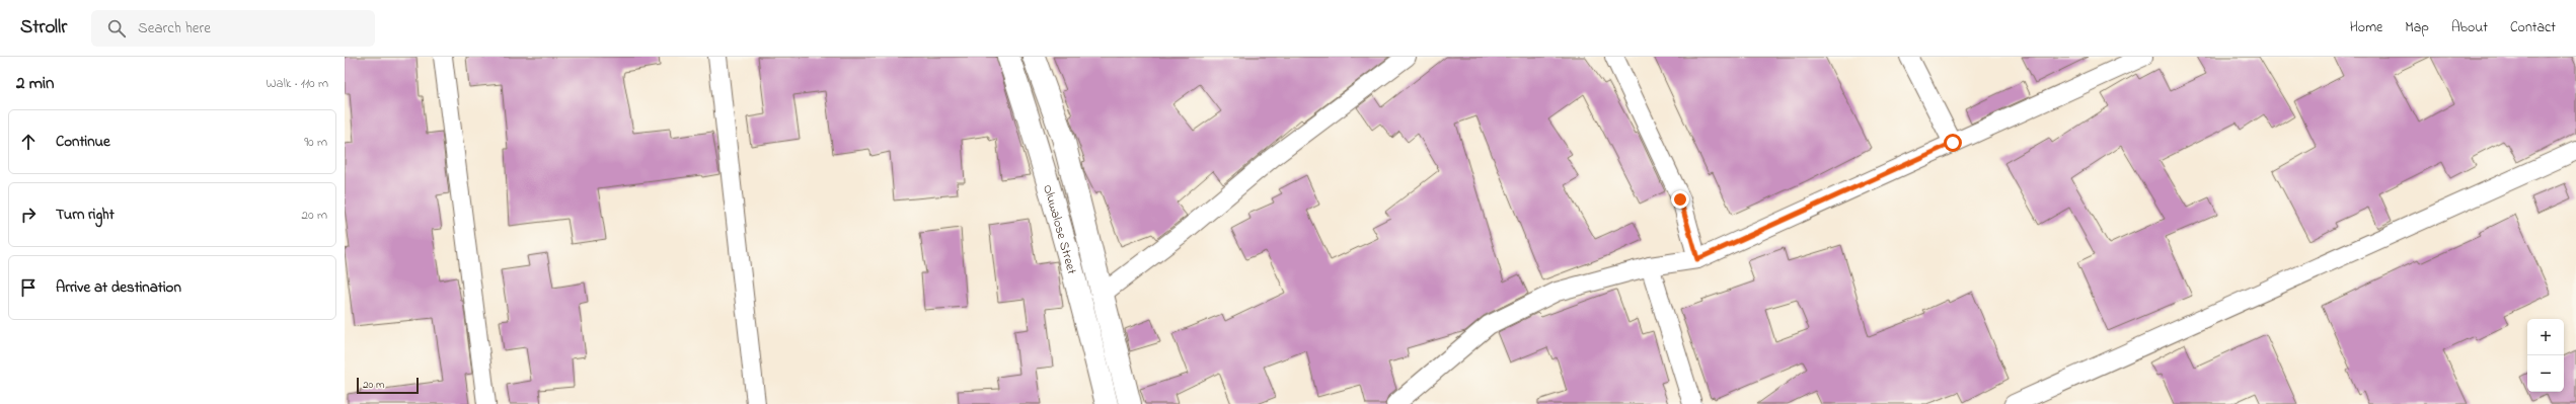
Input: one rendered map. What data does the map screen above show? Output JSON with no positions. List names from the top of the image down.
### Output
{
  "streets": {
    "street": ["Oluwalose Street"]
  },
  "scale_bar": "20 m",
  "page": {
    "header": "Strollr",
    "search": "Search here",
    "nav": [
      "Home",
      "Map",
      "About",
      "Contact"
    ],
    "heading": ["2 min", "Walk · 110 m"],
    "list": [
      ["Continue", "90 m"],
      ["Turn right", "20 m"],
      "Arrive at destination"
    ],
    "map_buttons": ["+", "−"],
    "scale": "20 m"
  }
}
